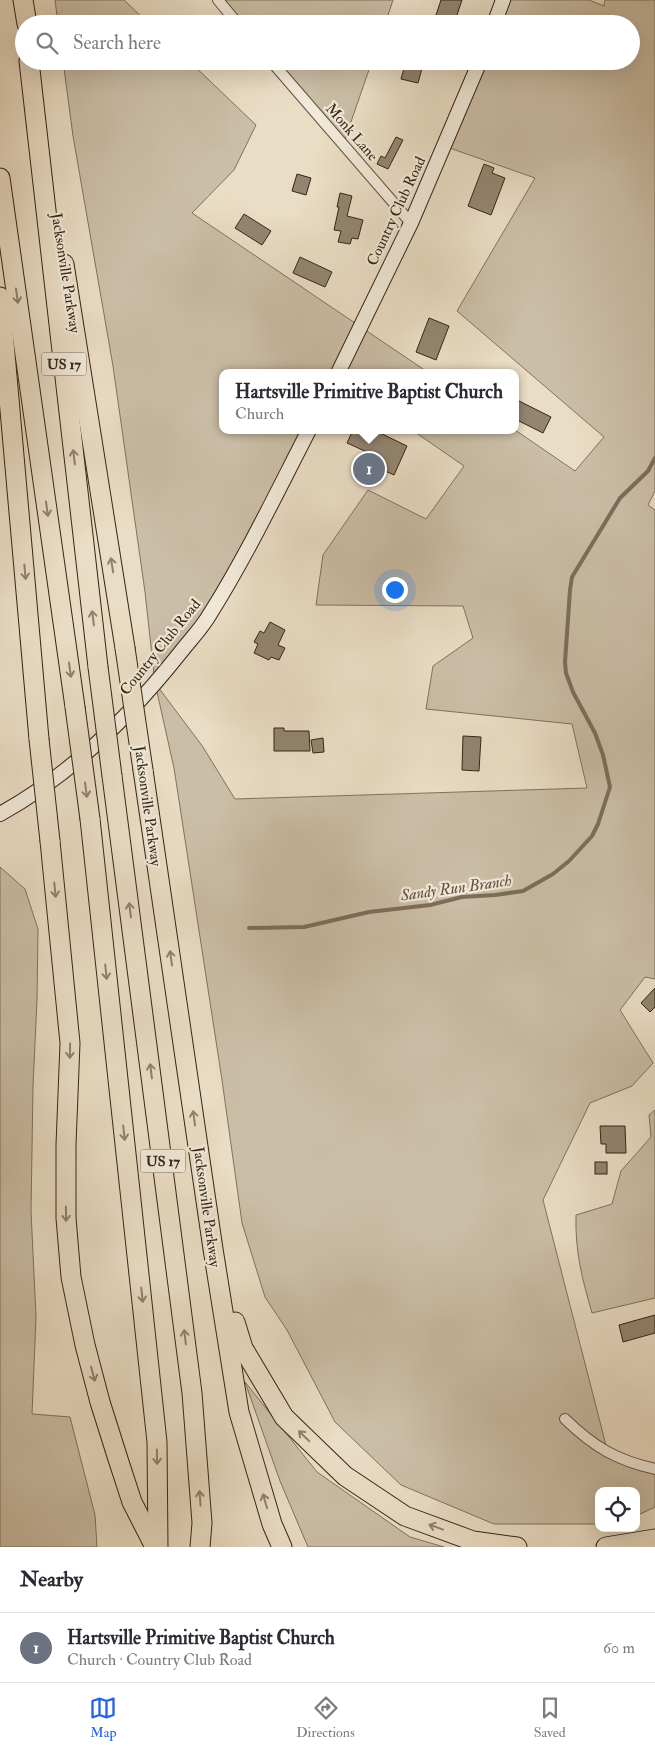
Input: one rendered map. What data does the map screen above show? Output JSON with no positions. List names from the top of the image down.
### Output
{
  "streets": {
    "highway": ["Jacksonville Parkway", "US 17"],
    "main road": ["Country Club Road"],
    "street": ["Monk Lane"]
  },
  "crossings": [
    ["Monk Lane", "Country Club Road"]
  ],
  "water": ["Sandy Run Branch"],
  "page": {
    "search": "Search here",
    "popup": ["Hartsville Primitive Baptist Church", "Church"],
    "pins": "1",
    "heading": "Nearby",
    "list": [
      {
        "mark": "1",
        "name": "Hartsville Primitive Baptist Church",
        "note": "Church · Country Club Road",
        "value": "60 m"
      }
    ],
    "nav": ["Map", "Directions", "Saved"]
  }
}
